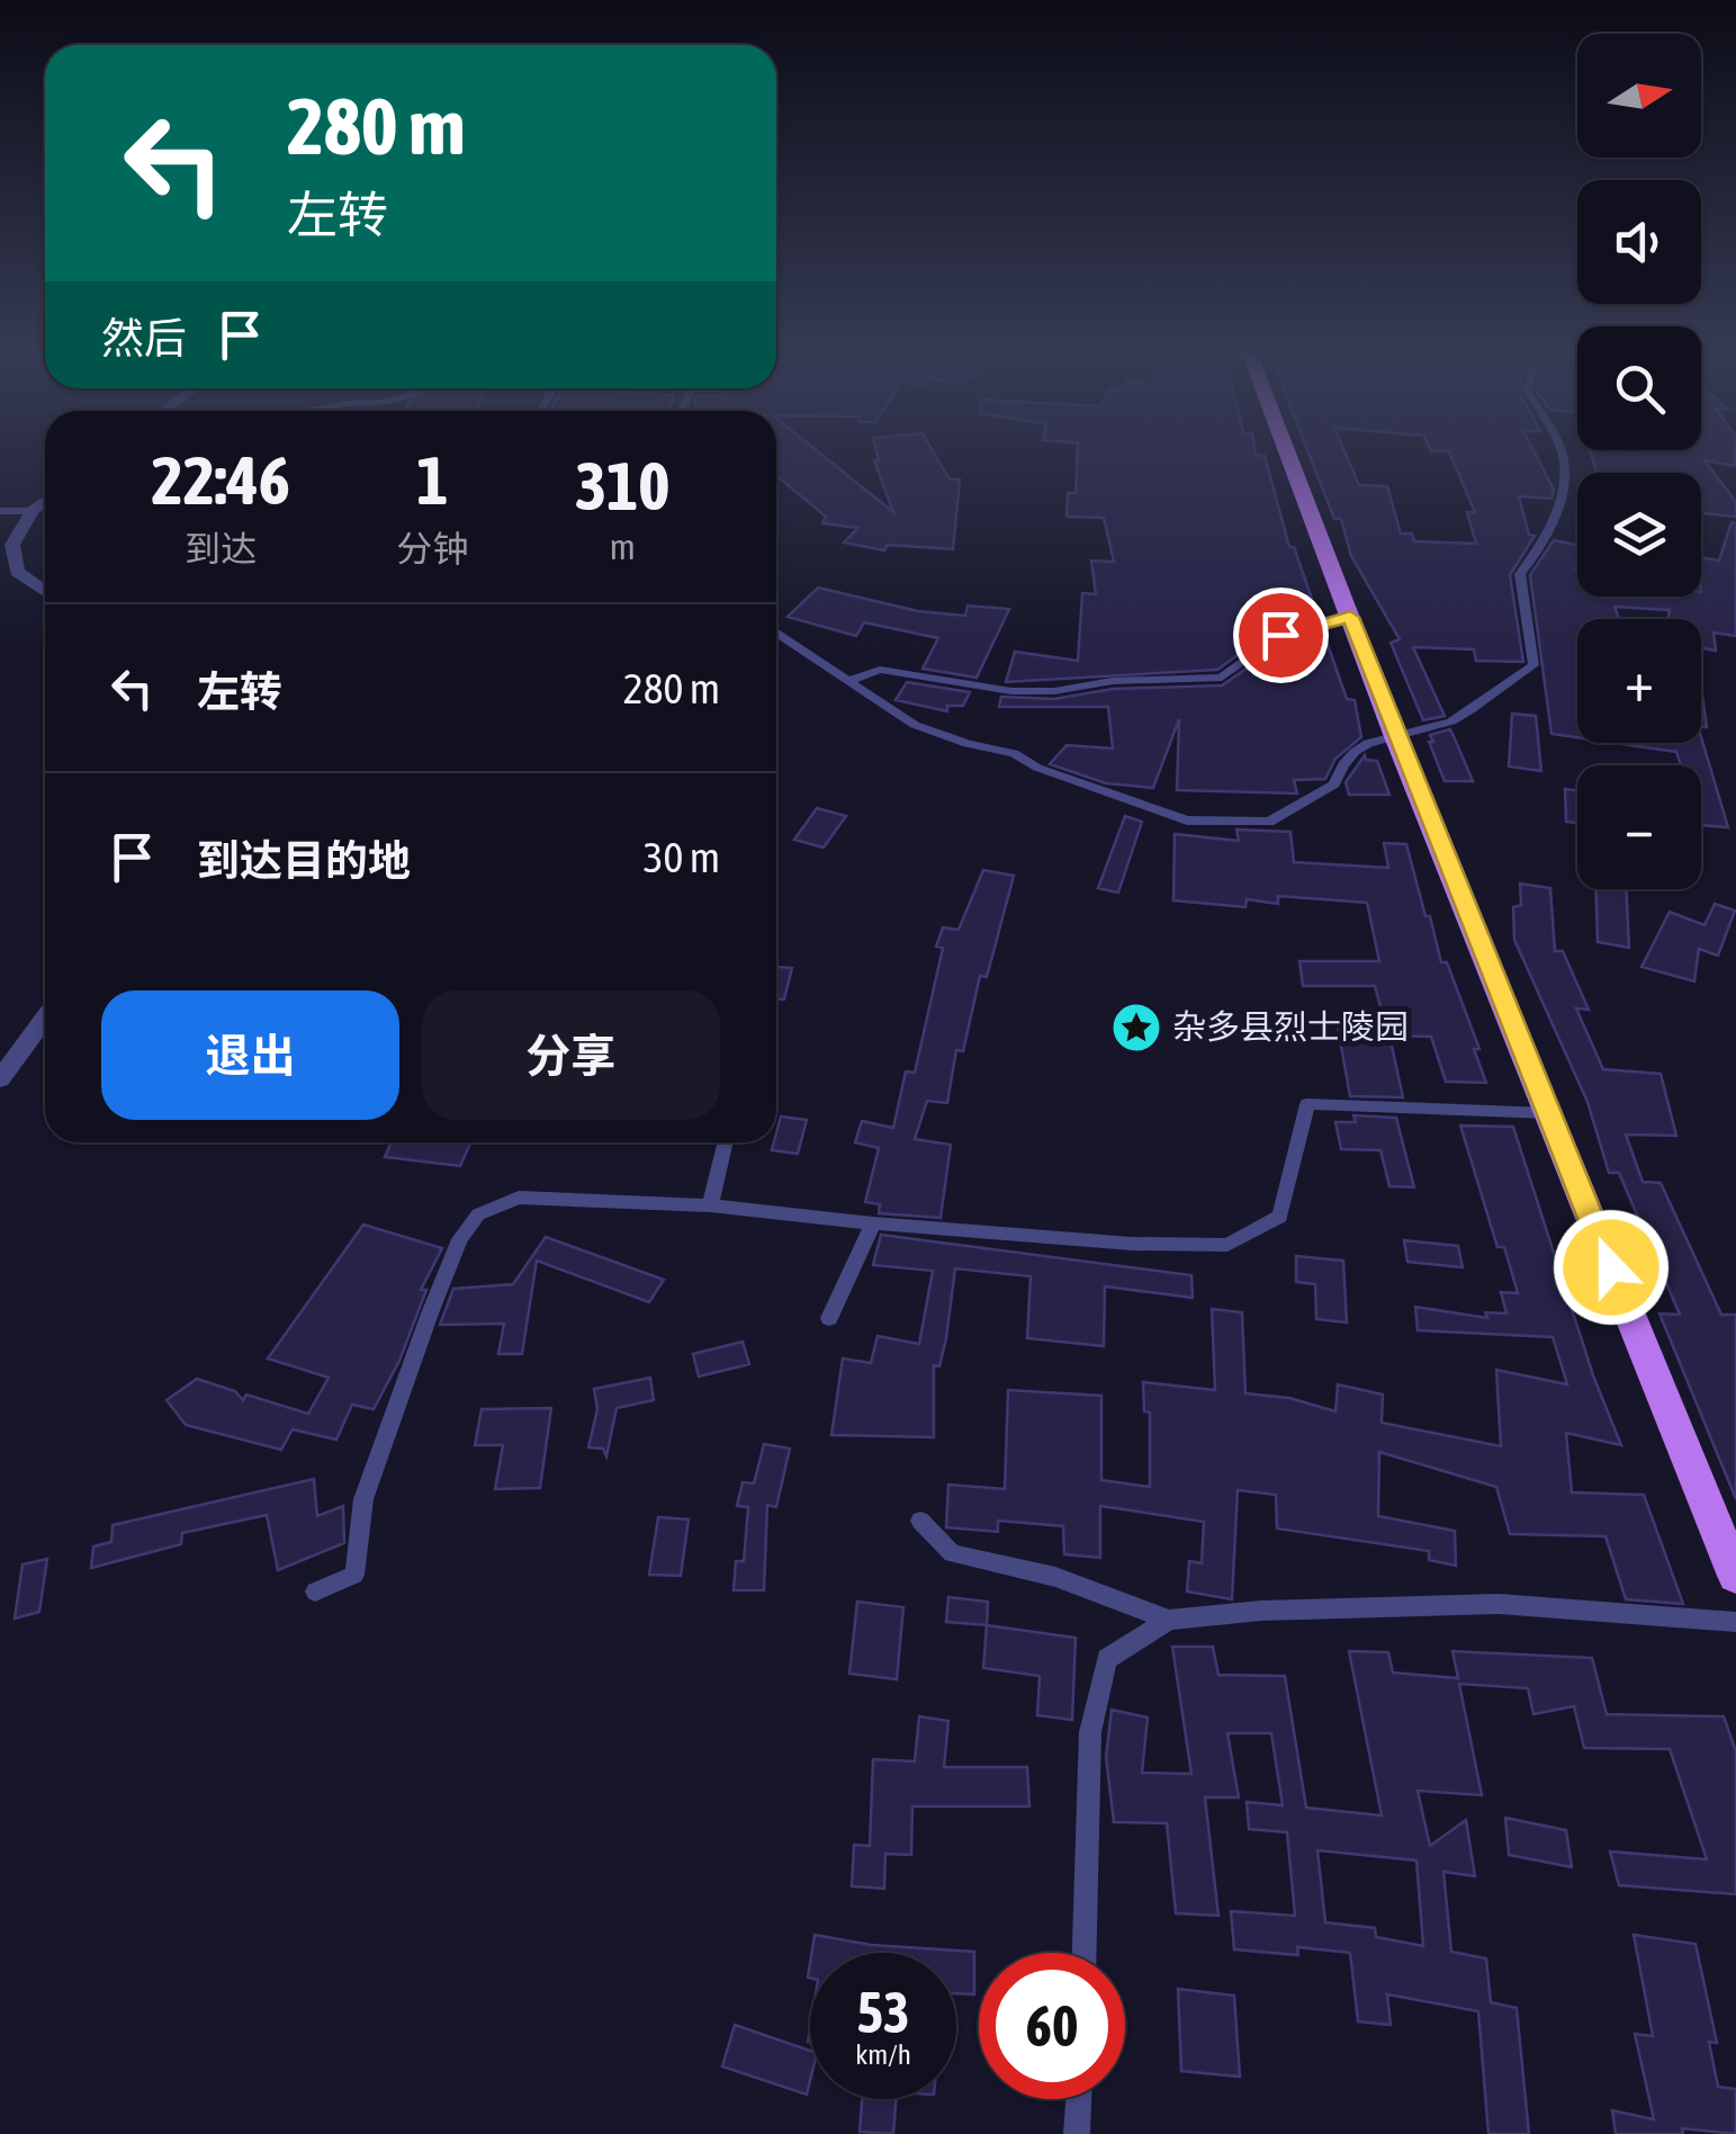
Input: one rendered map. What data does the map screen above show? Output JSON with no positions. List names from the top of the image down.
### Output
{
  "places": {
    "place": ["杂多县烈士陵园"]
  },
  "north": "right",
  "page": {
    "map_buttons": ["+", "−"],
    "turn": ["280 m", "左转"],
    "then": "然后",
    "eta": [
      "22:46",
      "到达",
      "1",
      "分钟",
      "310",
      "m"
    ],
    "list": [
      {
        "name": "左转",
        "value": "280 m"
      },
      {
        "name": "到达目的地",
        "value": "30 m"
      }
    ],
    "buttons": ["退出", "分享"],
    "speed": "53 km/h",
    "limit": "60"
  }
}
